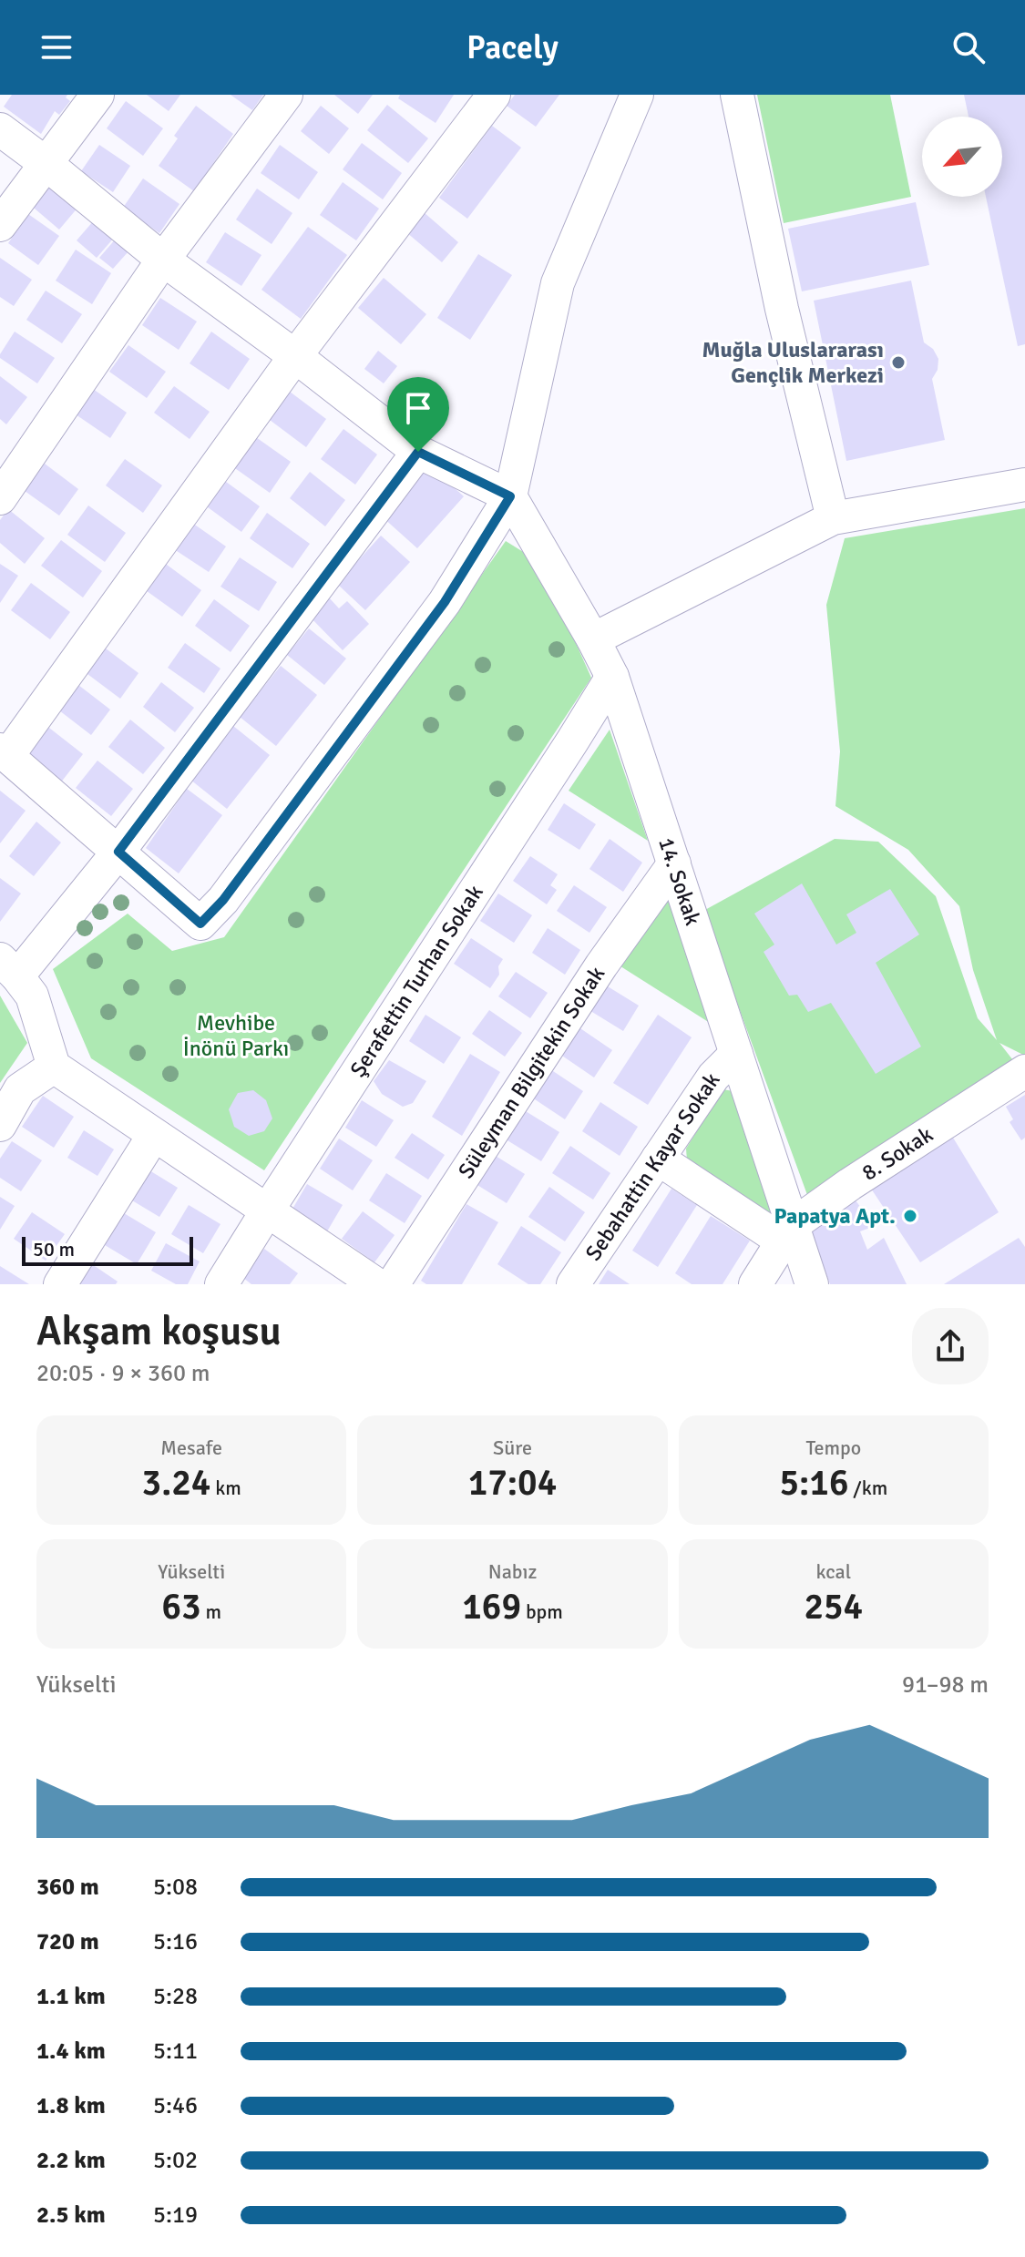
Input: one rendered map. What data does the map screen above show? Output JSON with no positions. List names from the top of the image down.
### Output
{
  "streets": {
    "street": [
      "14. Sokak",
      "Şerafettin Turhan Sokak",
      "Süleyman Bilgitekin Sokak",
      "8. Sokak",
      "Sebahattin Kayar Sokak"
    ]
  },
  "crossings": [
    ["14. Sokak", "Şerafettin Turhan Sokak"],
    ["14. Sokak", "Süleyman Bilgitekin Sokak"],
    ["14. Sokak", "8. Sokak"],
    ["14. Sokak", "Sebahattin Kayar Sokak"]
  ],
  "parks": ["Mevhibe İnönü Parkı"],
  "places": ["Muğla Uluslararası Gençlik Merkezi", "Papatya Apt."],
  "scale_bar": "50 m",
  "north": "bottom left",
  "page": {
    "header": "Pacely",
    "scale": "50 m",
    "heading": ["Akşam koşusu", "20:05 · 9 × 360 m"],
    "stats": [
      ["Mesafe", "3.24 km"],
      ["Süre", "17:04"],
      ["Tempo", "5:16 /km"],
      ["Yükselti", "63 m"],
      ["Nabız", "169 bpm"],
      ["kcal", "254"]
    ],
    "chart": ["Yükselti", "91–98 m"],
    "list": [
      {
        "name": "360 m",
        "note": "5:08"
      },
      {
        "name": "720 m",
        "note": "5:16"
      },
      {
        "name": "1.1 km",
        "note": "5:28"
      },
      {
        "name": "1.4 km",
        "note": "5:11"
      },
      {
        "name": "1.8 km",
        "note": "5:46"
      },
      {
        "name": "2.2 km",
        "note": "5:02"
      },
      {
        "name": "2.5 km",
        "note": "5:19"
      }
    ]
  }
}
